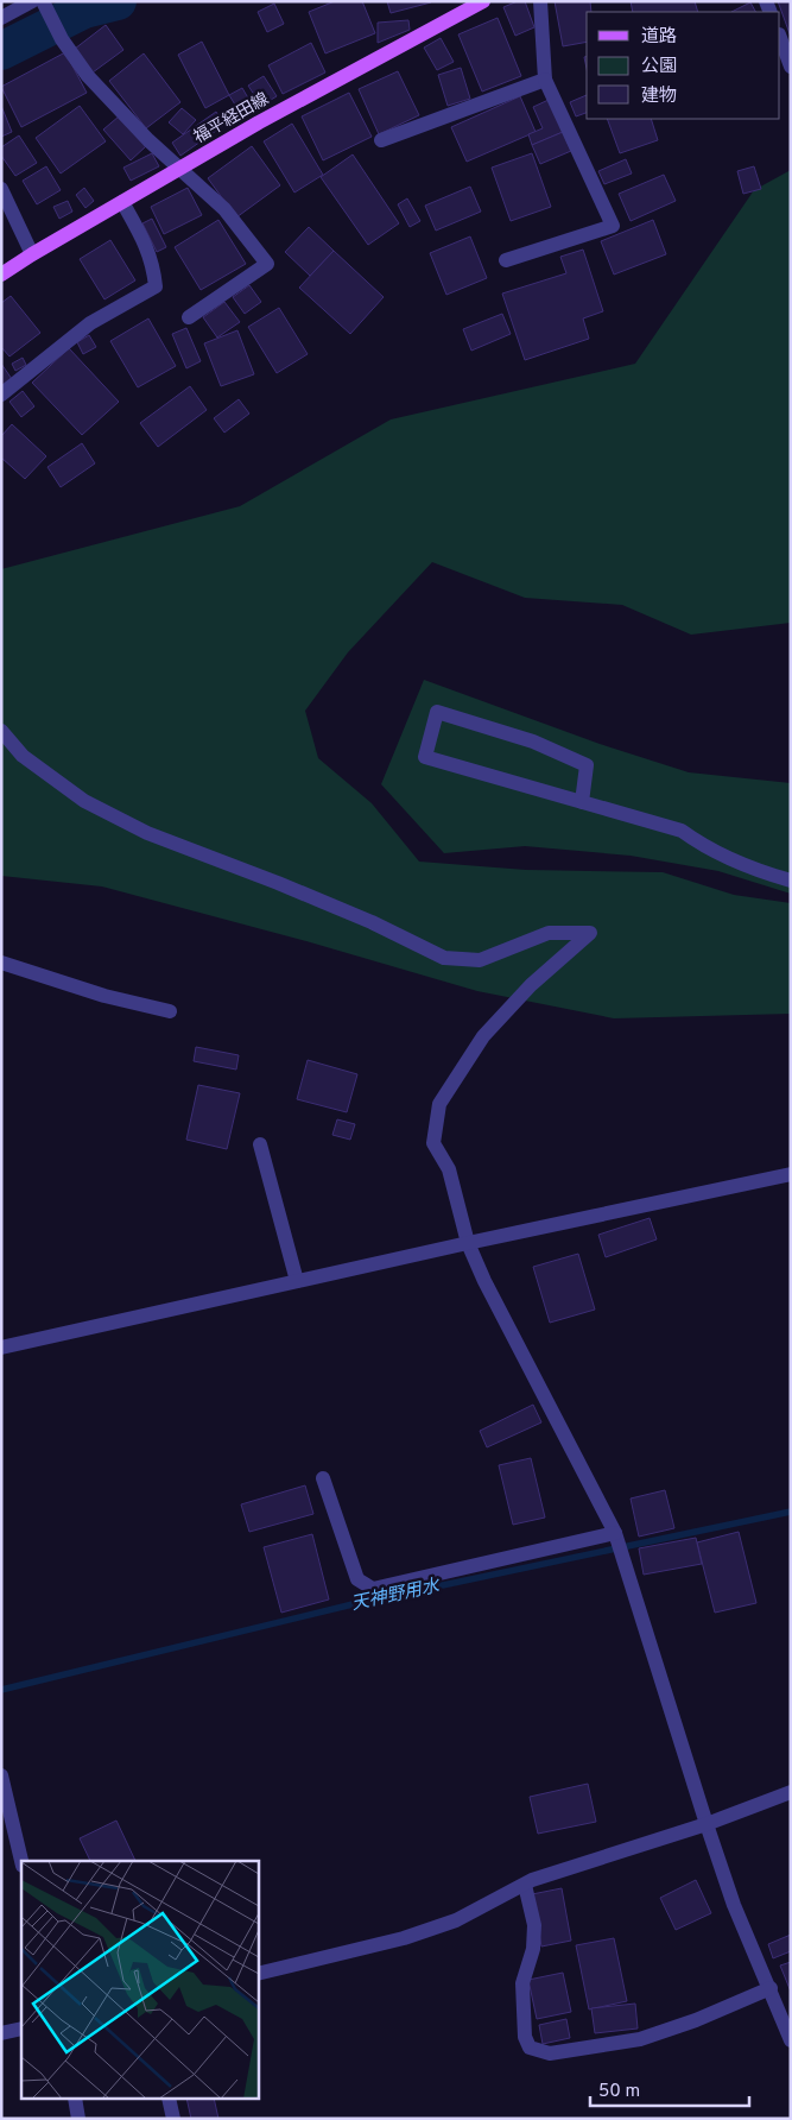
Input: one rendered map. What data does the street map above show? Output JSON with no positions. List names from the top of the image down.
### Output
{
  "streets": {
    "main road": ["福平経田線"]
  },
  "water": ["天神野用水"],
  "legend": ["道路", "公園", "建物"],
  "scale_bar": "50 m"
}
